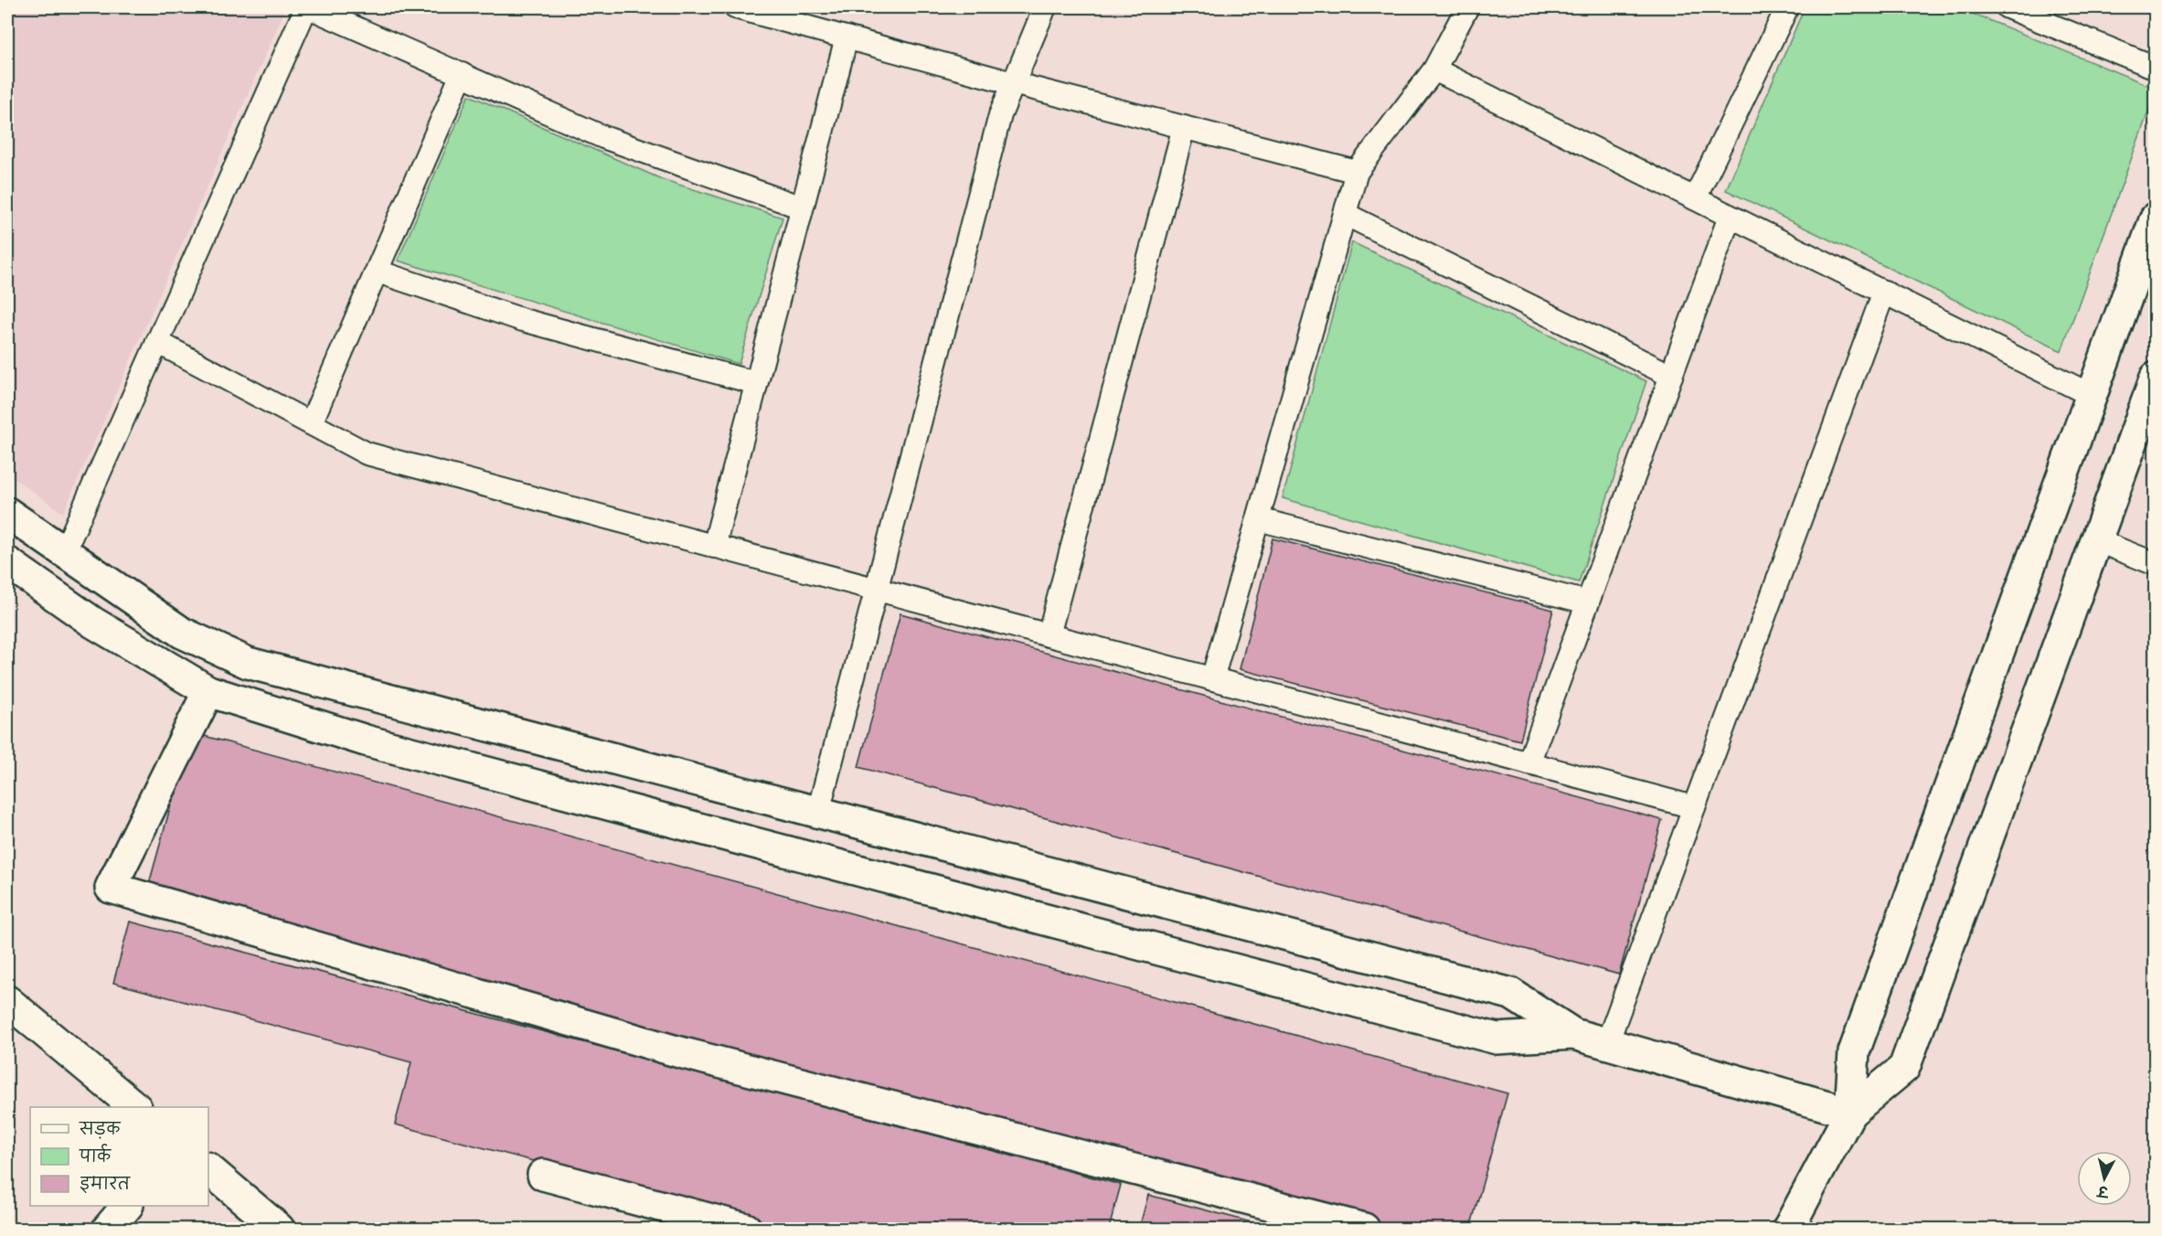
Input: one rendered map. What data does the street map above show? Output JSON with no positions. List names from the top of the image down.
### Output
{
  "legend": ["सड़क", "पार्क", "इमारत"],
  "north": "bottom"
}
